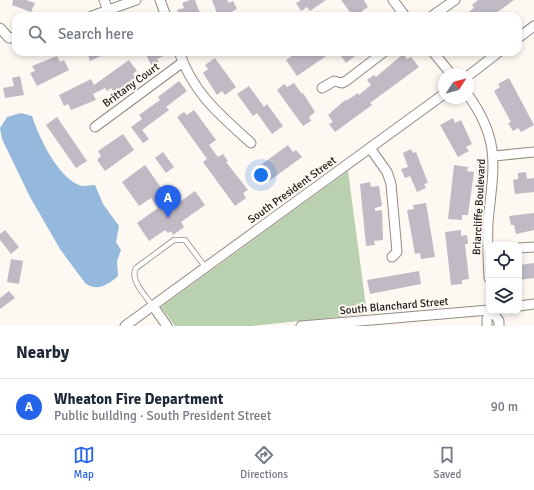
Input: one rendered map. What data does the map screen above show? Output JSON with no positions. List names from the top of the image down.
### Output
{
  "streets": {
    "street": [
      "Brittany Court",
      "South President Street",
      "Briarcliffe Boulevard",
      "South Blanchard Street"
    ]
  },
  "north": "top right",
  "page": {
    "search": "Search here",
    "pins": "A",
    "heading": "Nearby",
    "list": [
      {
        "mark": "A",
        "name": "Wheaton Fire Department",
        "note": "Public building · South President Street",
        "value": "90 m"
      }
    ],
    "nav": ["Map", "Directions", "Saved"]
  }
}
